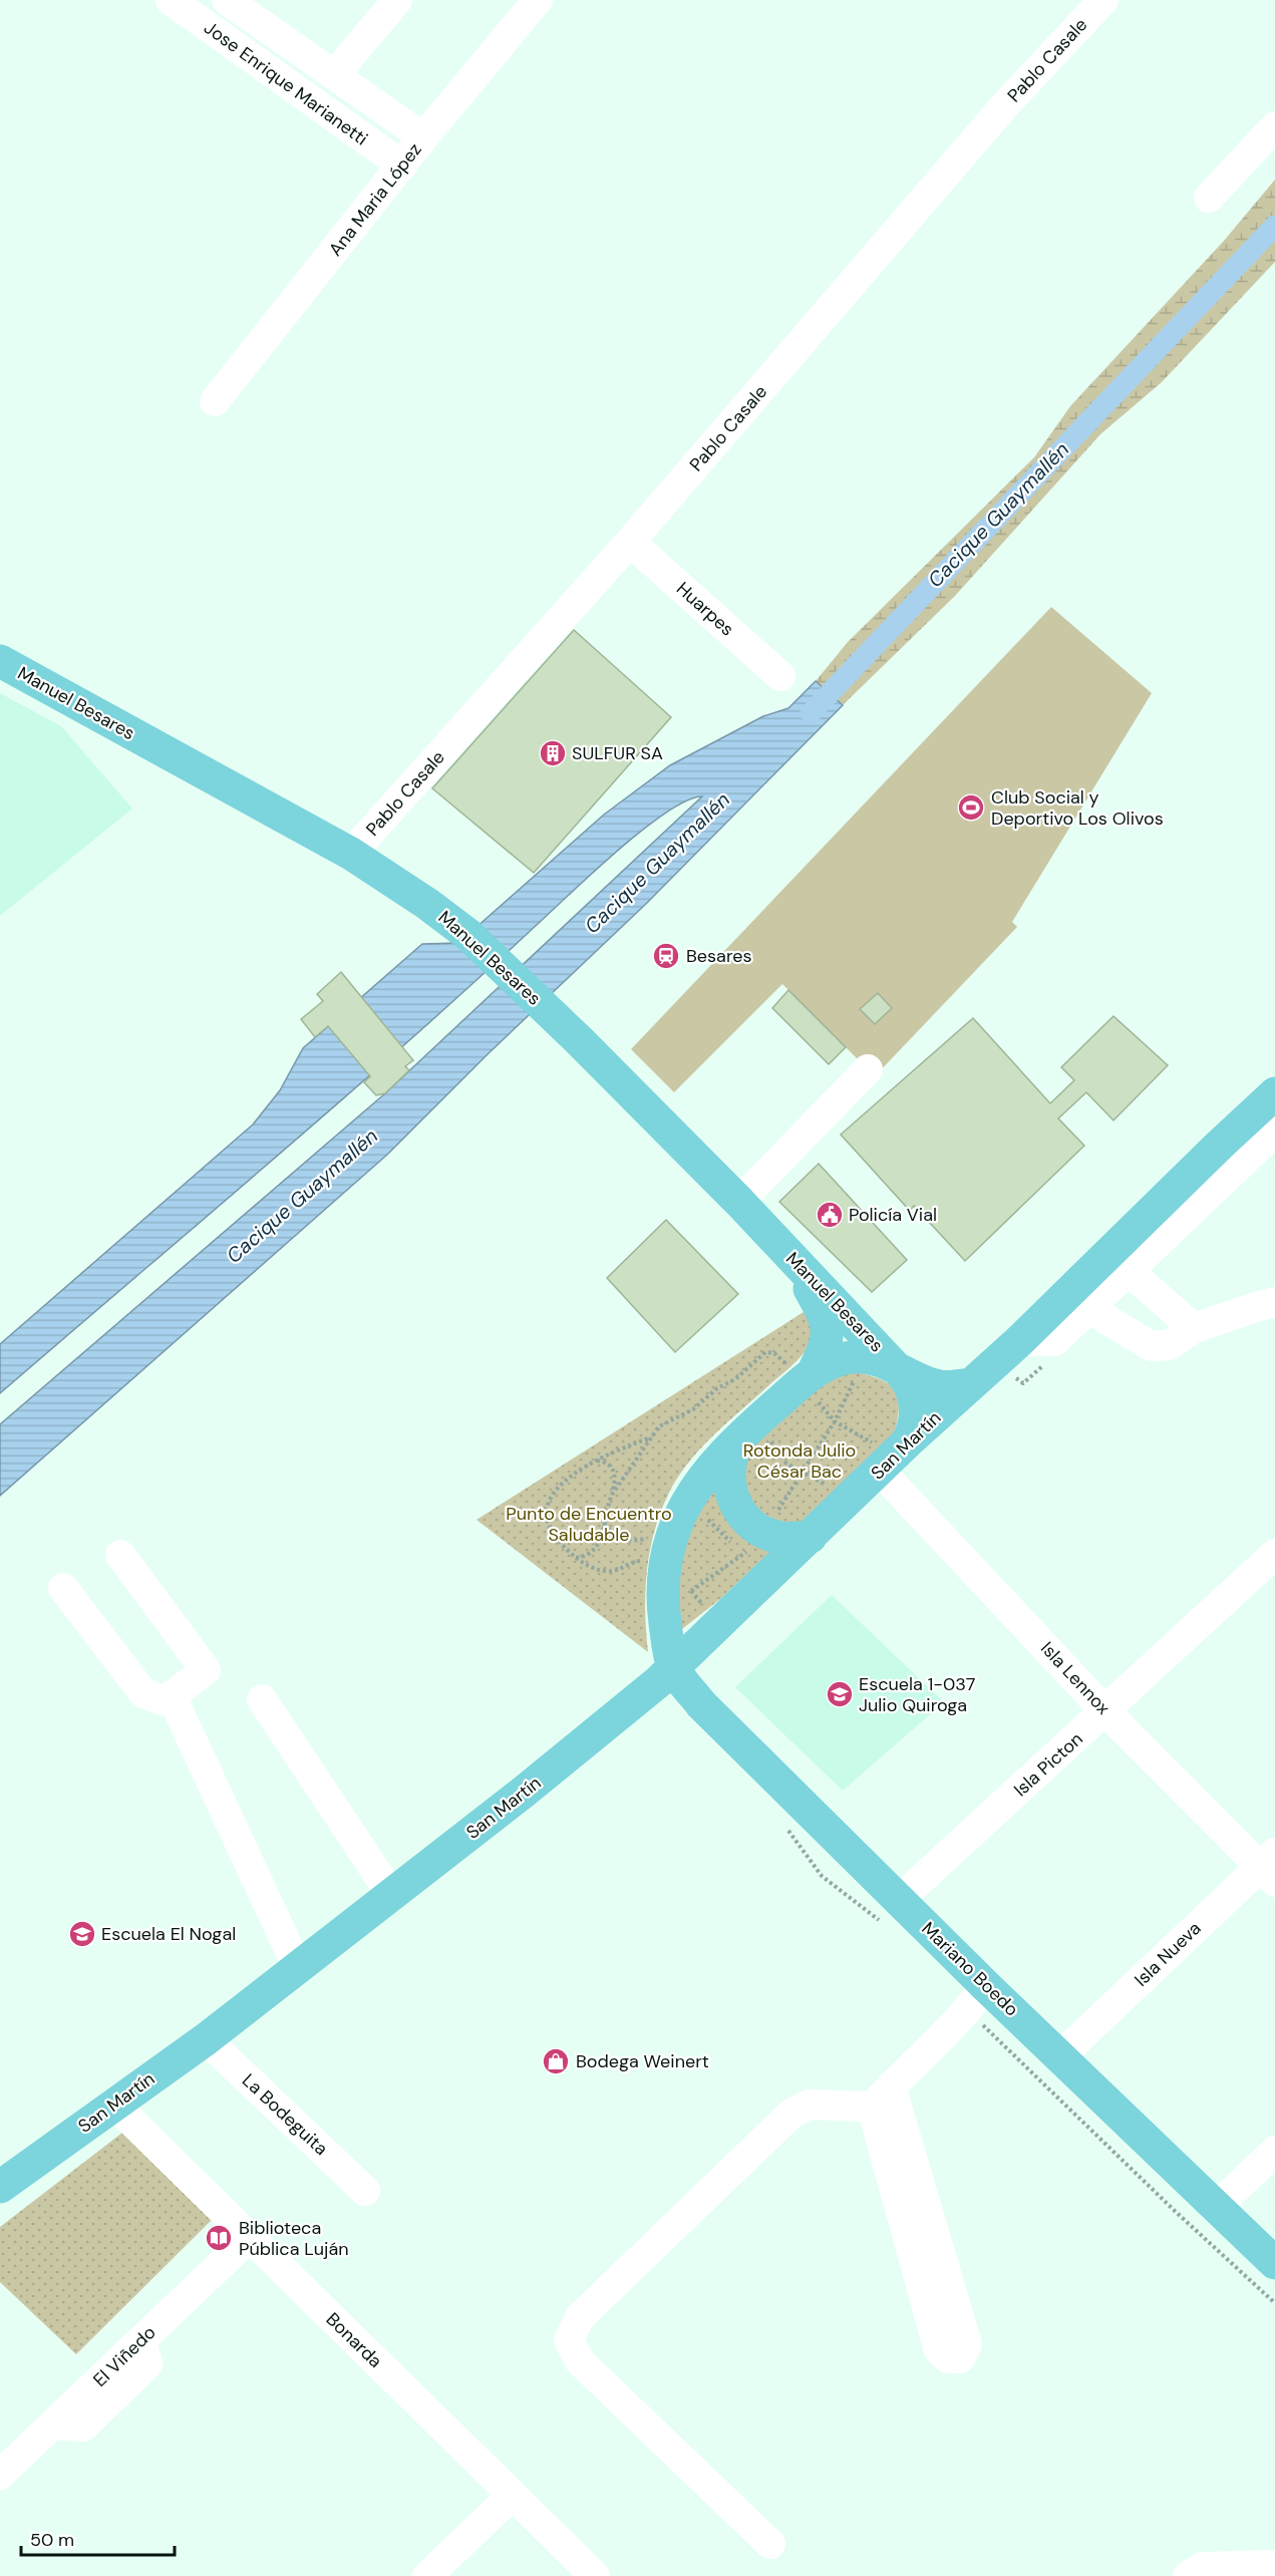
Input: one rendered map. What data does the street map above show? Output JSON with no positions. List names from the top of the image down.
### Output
{
  "streets": {
    "main road": ["Manuel Besares", "San Martín", "Mariano Boedo"],
    "street": [
      "Pablo Casale",
      "Jose Enrique Marianetti",
      "Ana Maria López",
      "Huarpes",
      "Isla Lennox",
      "Isla Picton",
      "Isla Nueva",
      "La Bodeguita",
      "Bonarda",
      "El Viñedo"
    ]
  },
  "crossings": [
    ["Pablo Casale", "Huarpes"],
    ["Pablo Casale", "Manuel Besares"],
    ["Jose Enrique Marianetti", "Ana Maria López"],
    ["Manuel Besares", "San Martín"],
    ["San Martín", "Isla Lennox"],
    ["San Martín", "Mariano Boedo"],
    ["San Martín", "La Bodeguita"],
    ["San Martín", "Bonarda"],
    ["Isla Lennox", "Isla Picton"],
    ["Isla Lennox", "Isla Nueva"],
    ["Isla Picton", "Mariano Boedo"],
    ["Isla Nueva", "Mariano Boedo"],
    ["Bonarda", "El Viñedo"]
  ],
  "water": ["Cacique Guaymallén"],
  "parks": ["Rotonda Julio César Bac", "Punto de Encuentro Saludable"],
  "places": {
    "building": ["SULFUR SA"],
    "sports": ["Club Social y Deportivo Los Olivos"],
    "station": ["Besares"],
    "public building": ["Policía Vial"],
    "school or university": ["Escuela 1-037 Julio Quiroga", "Escuela El Nogal"],
    "shop": ["Bodega Weinert"],
    "library": ["Biblioteca Pública Luján"]
  },
  "scale_bar": "50 m"
}
